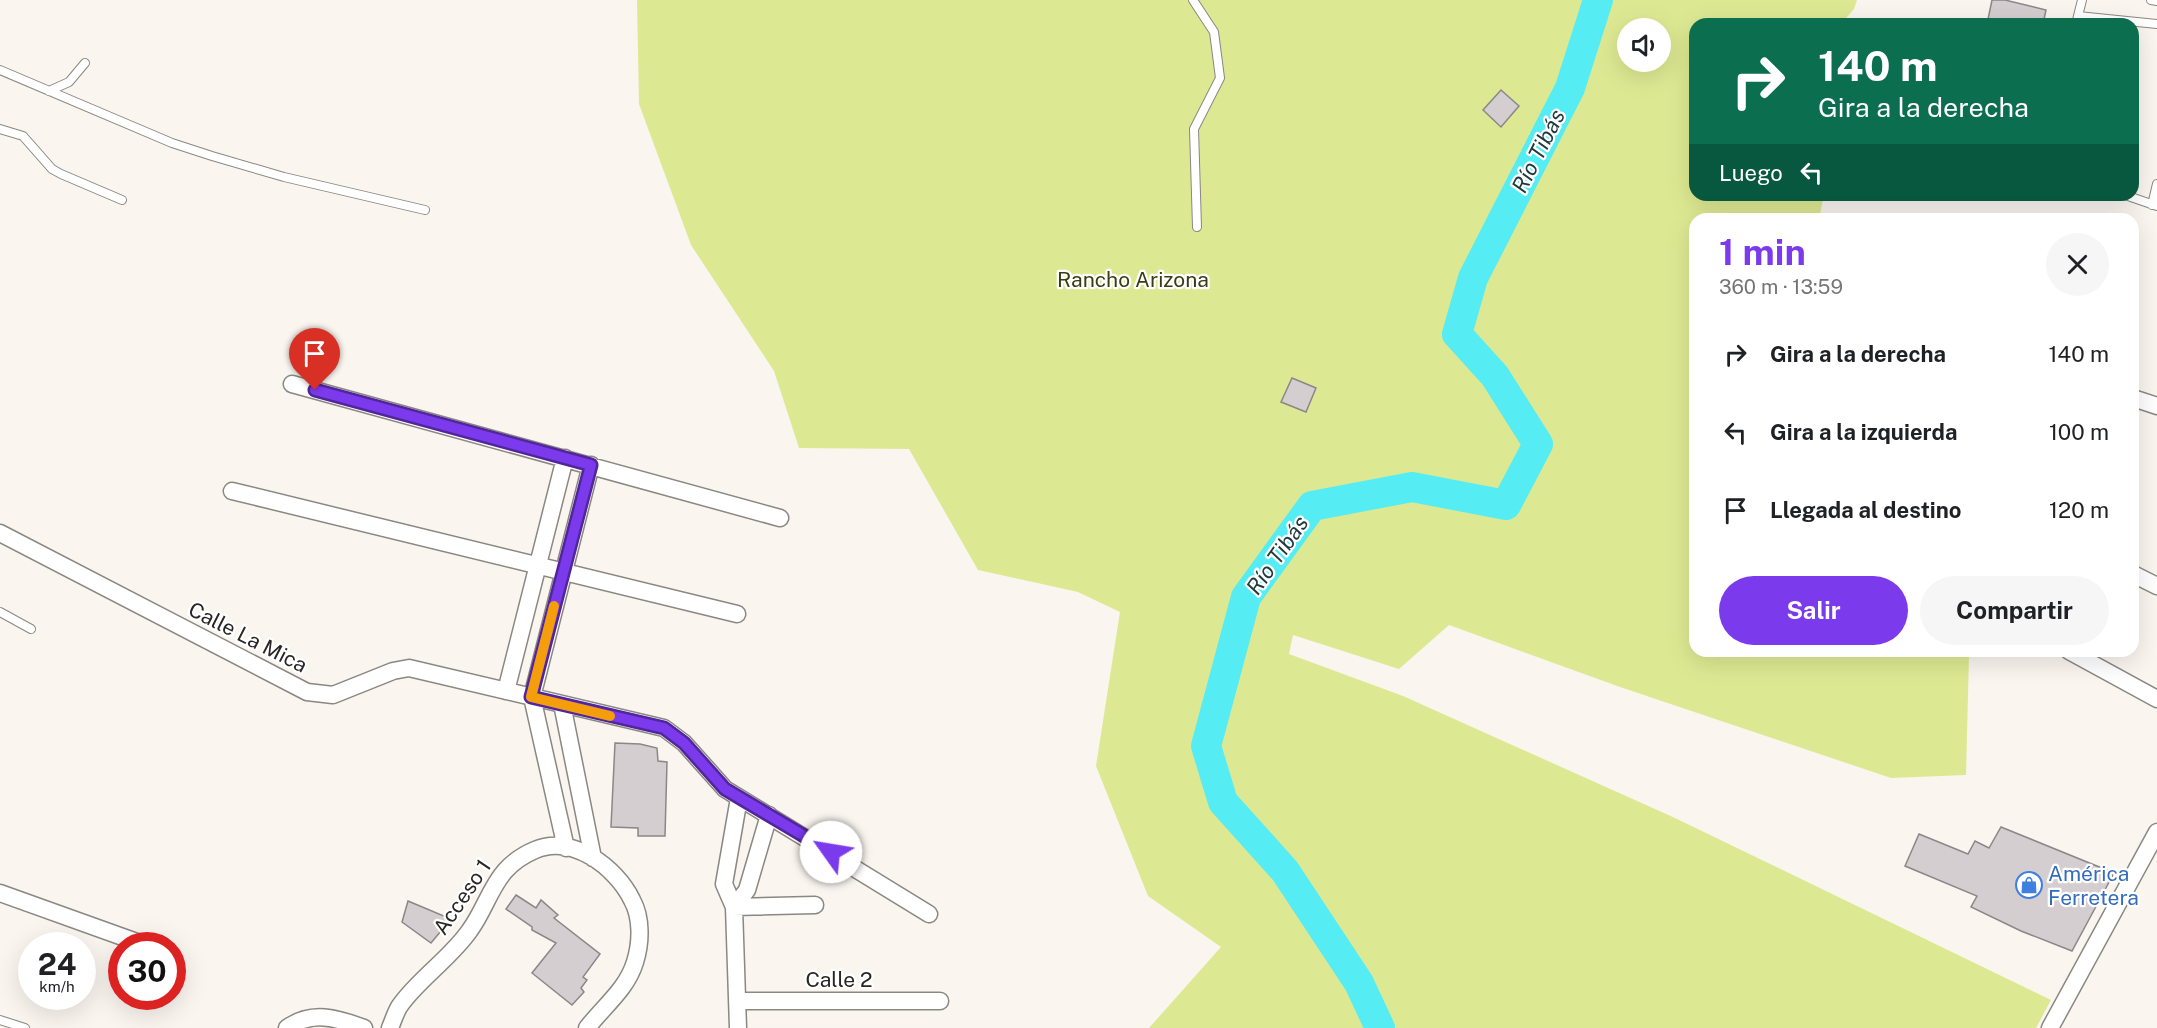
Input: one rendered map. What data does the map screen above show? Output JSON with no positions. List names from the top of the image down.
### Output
{
  "streets": {
    "street": ["Calle La Mica", "Acceso 1", "Calle 2"]
  },
  "water": ["Río Tibás"],
  "parks": ["Rancho Arizona"],
  "places": {
    "shop": ["América Ferretera"]
  },
  "page": {
    "turn": ["140 m", "Gira a la derecha"],
    "then": "Luego",
    "heading": ["1 min", "360 m · 13:59"],
    "list": [
      {
        "name": "Gira a la derecha",
        "value": "140 m"
      },
      {
        "name": "Gira a la izquierda",
        "value": "100 m"
      },
      {
        "name": "Llegada al destino",
        "value": "120 m"
      }
    ],
    "buttons": ["Salir", "Compartir"],
    "speed": "24 km/h",
    "limit": "30"
  }
}
